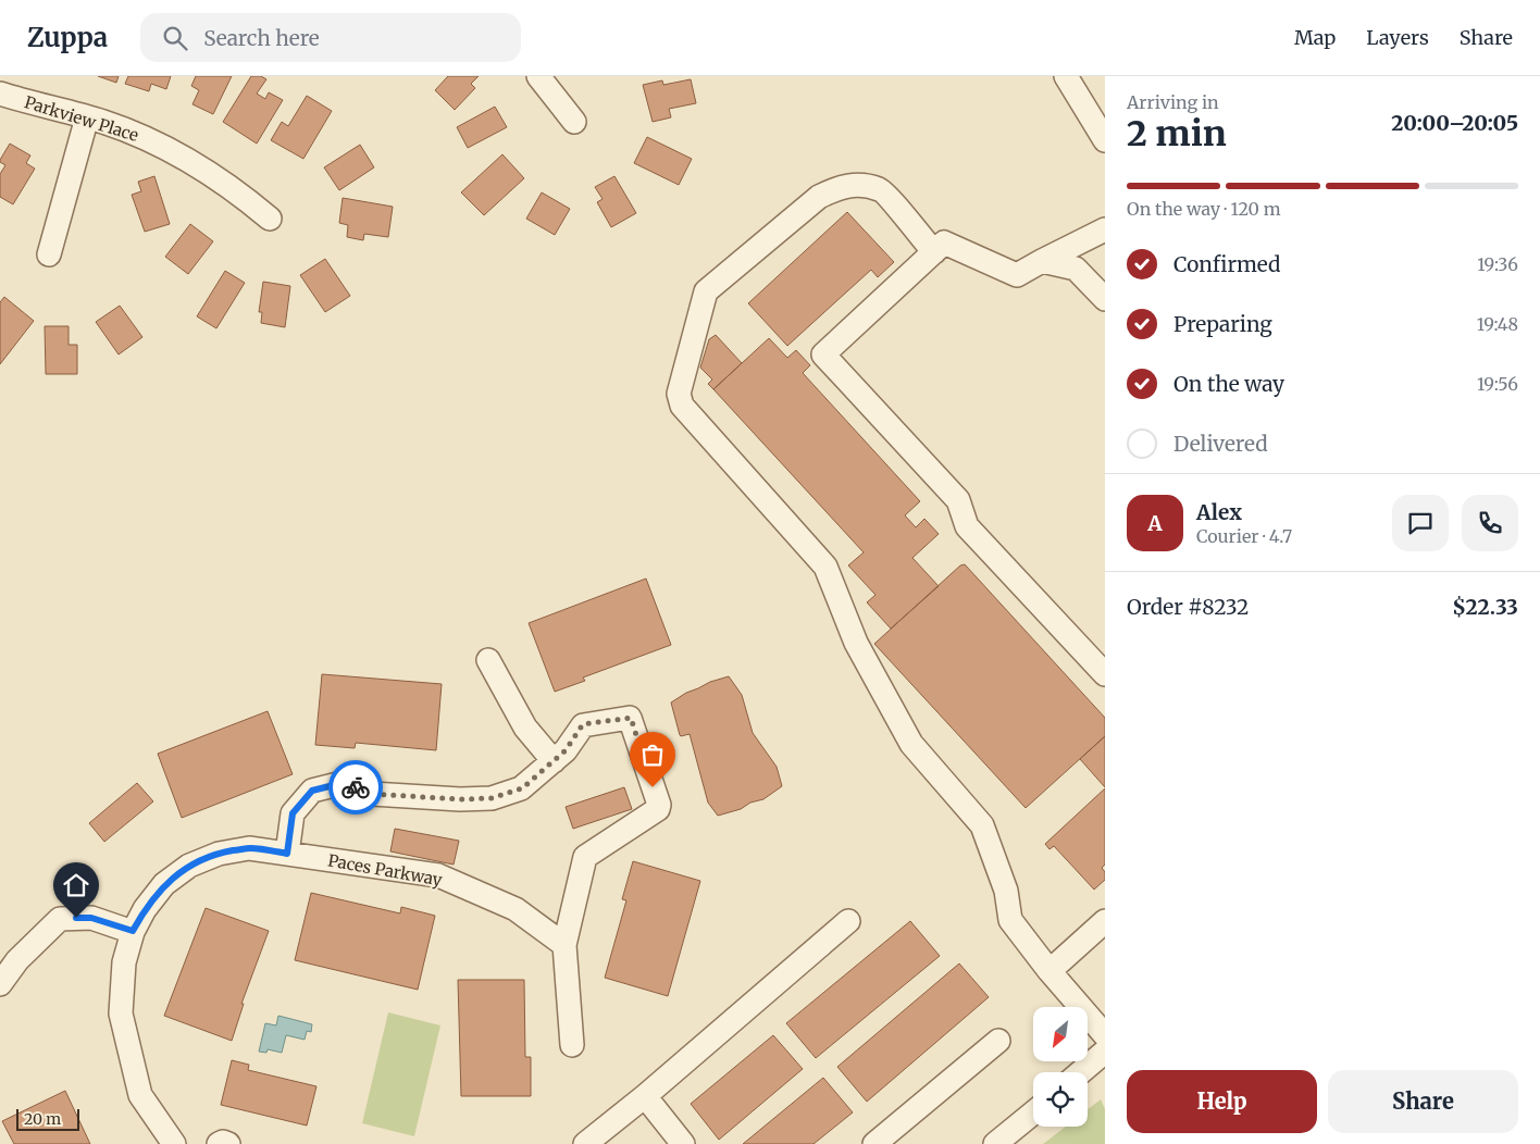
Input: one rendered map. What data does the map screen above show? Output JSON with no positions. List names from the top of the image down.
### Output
{
  "streets": {
    "street": ["Parkview Place", "Paces Parkway"]
  },
  "scale_bar": "20 m",
  "north": "bottom left",
  "page": {
    "header": "Zuppa",
    "search": "Search here",
    "nav": ["Map", "Layers", "Share"],
    "heading": ["2 min", "Arriving in", "20:00–20:05"],
    "panel": [
      "Alex",
      "Courier · 4.7",
      "Order #8232",
      "$22.33"
    ],
    "bar": "On the way · 120 m",
    "list": [
      ["Confirmed", "19:36"],
      ["Preparing", "19:48"],
      ["On the way", "19:56"],
      "Delivered"
    ],
    "round": "A",
    "buttons": ["Help", "Share"],
    "scale": "20 m"
  }
}
